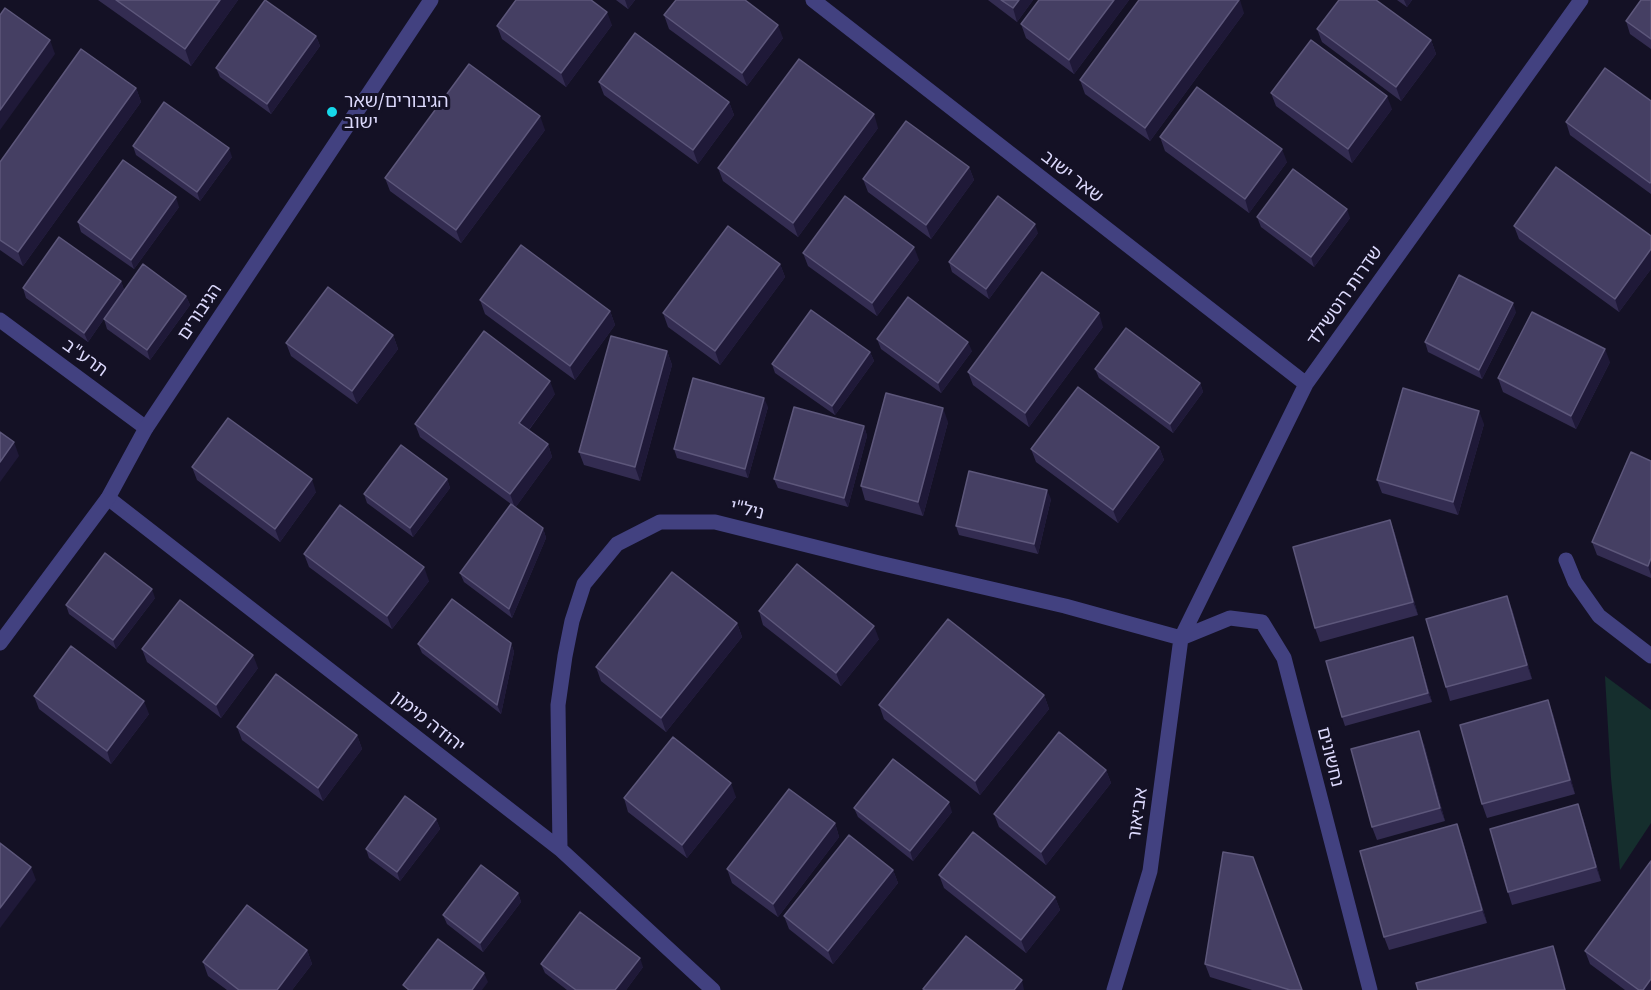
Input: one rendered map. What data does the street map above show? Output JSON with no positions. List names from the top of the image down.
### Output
{
  "streets": {
    "street": [
      "שאר ישוב",
      "שדרות רוטשילד",
      "הגיבורים",
      "תרע\"ב",
      "ניל\"י",
      "יהודה מימון",
      "נחשונים",
      "אביאור"
    ]
  },
  "crossings": [
    ["שאר ישוב", "שדרות רוטשילד"],
    ["שדרות רוטשילד", "ניל\"י"],
    ["שדרות רוטשילד", "נחשונים"],
    ["שדרות רוטשילד", "אביאור"],
    ["הגיבורים", "תרע\"ב"],
    ["הגיבורים", "יהודה מימון"],
    ["ניל\"י", "יהודה מימון"],
    ["ניל\"י", "נחשונים"],
    ["ניל\"י", "אביאור"],
    ["נחשונים", "אביאור"]
  ],
  "places": ["הגיבורים/שאר ישוב"]
}
